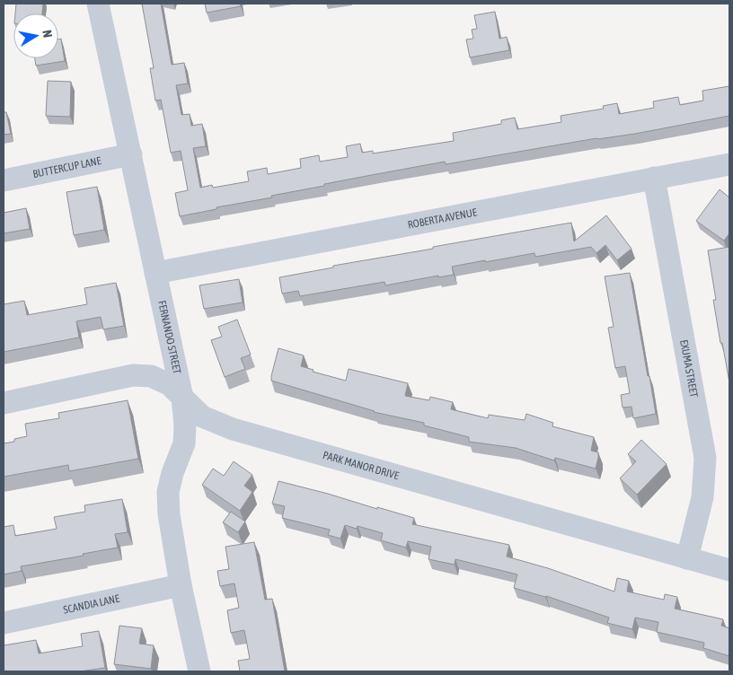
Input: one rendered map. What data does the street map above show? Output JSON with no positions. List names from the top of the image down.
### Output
{
  "streets": {
    "street": [
      "BUTTERCUP LANE",
      "ROBERTA AVENUE",
      "FERNANDO STREET",
      "EXUMA STREET",
      "PARK MANOR DRIVE",
      "SCANDIA LANE"
    ]
  },
  "crossings": [
    ["BUTTERCUP LANE", "FERNANDO STREET"],
    ["ROBERTA AVENUE", "FERNANDO STREET"],
    ["ROBERTA AVENUE", "EXUMA STREET"],
    ["FERNANDO STREET", "PARK MANOR DRIVE"],
    ["FERNANDO STREET", "SCANDIA LANE"],
    ["EXUMA STREET", "PARK MANOR DRIVE"]
  ],
  "north": "right"
}
